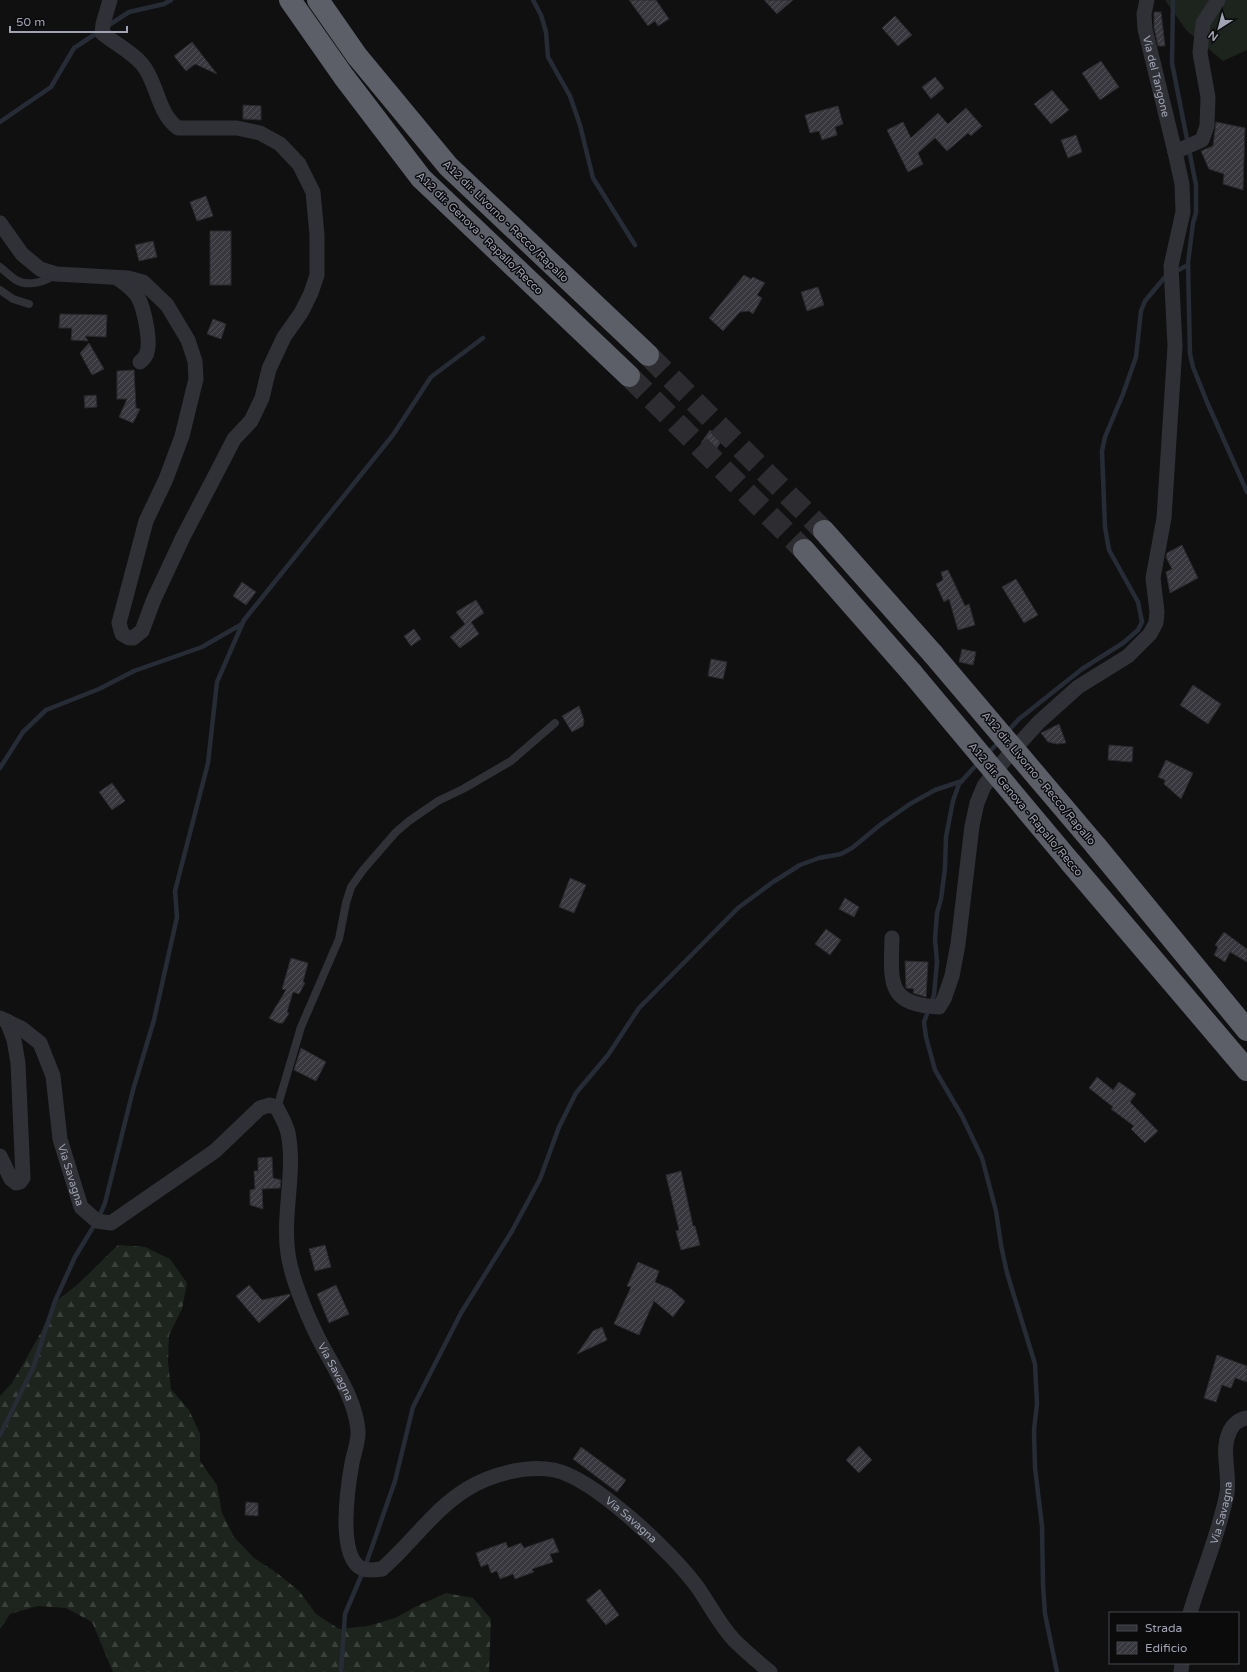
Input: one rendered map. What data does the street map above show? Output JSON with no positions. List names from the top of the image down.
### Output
{
  "streets": {
    "highway": ["A12 dir. Livorno - Recco/Rapallo", "A12 dir. Genova - Rapallo/Recco"],
    "street": ["Via del Tangone", "Via Savagna"]
  },
  "legend": ["Strada", "Edificio"],
  "scale_bar": "50 m",
  "north": "bottom left"
}
